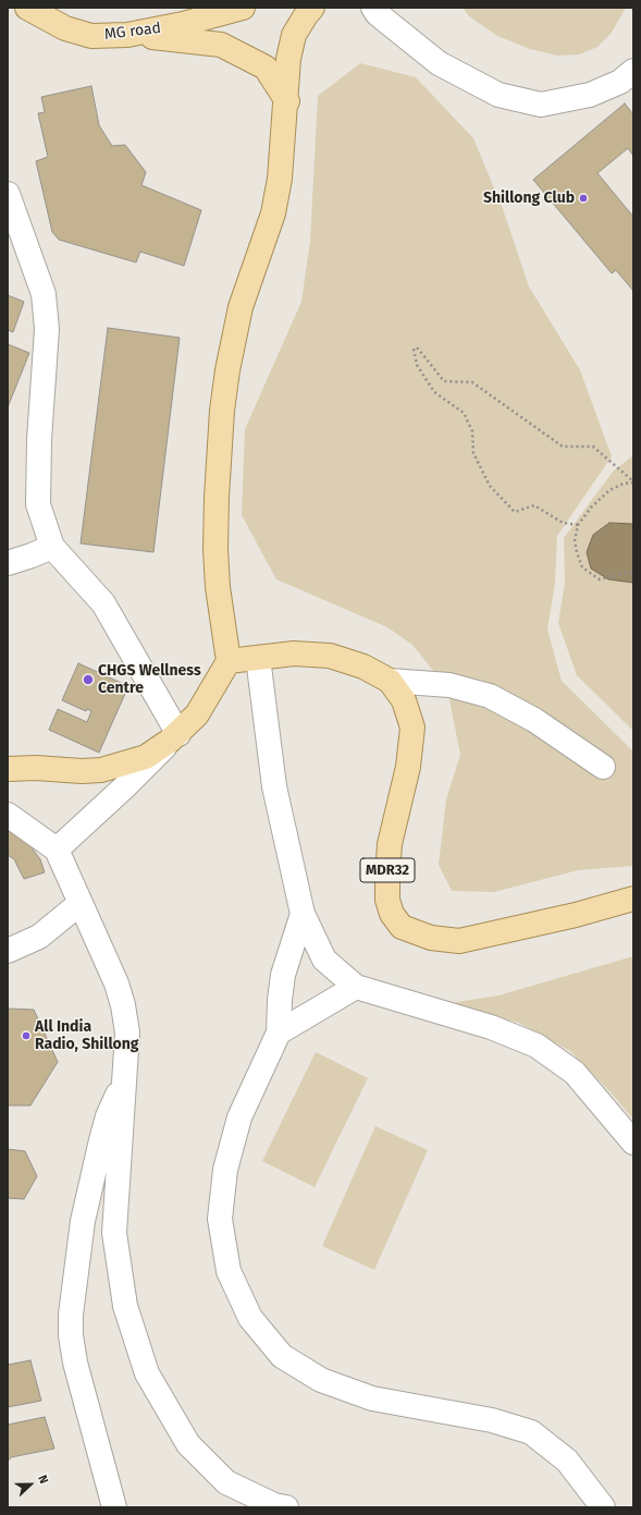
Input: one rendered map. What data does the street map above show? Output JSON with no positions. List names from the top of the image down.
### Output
{
  "streets": {
    "main road": ["MG road", "MDR32"]
  },
  "places": ["Shillong Club", "CHGS Wellness Centre", "All India Radio, Shillong"],
  "north": "right"
}
